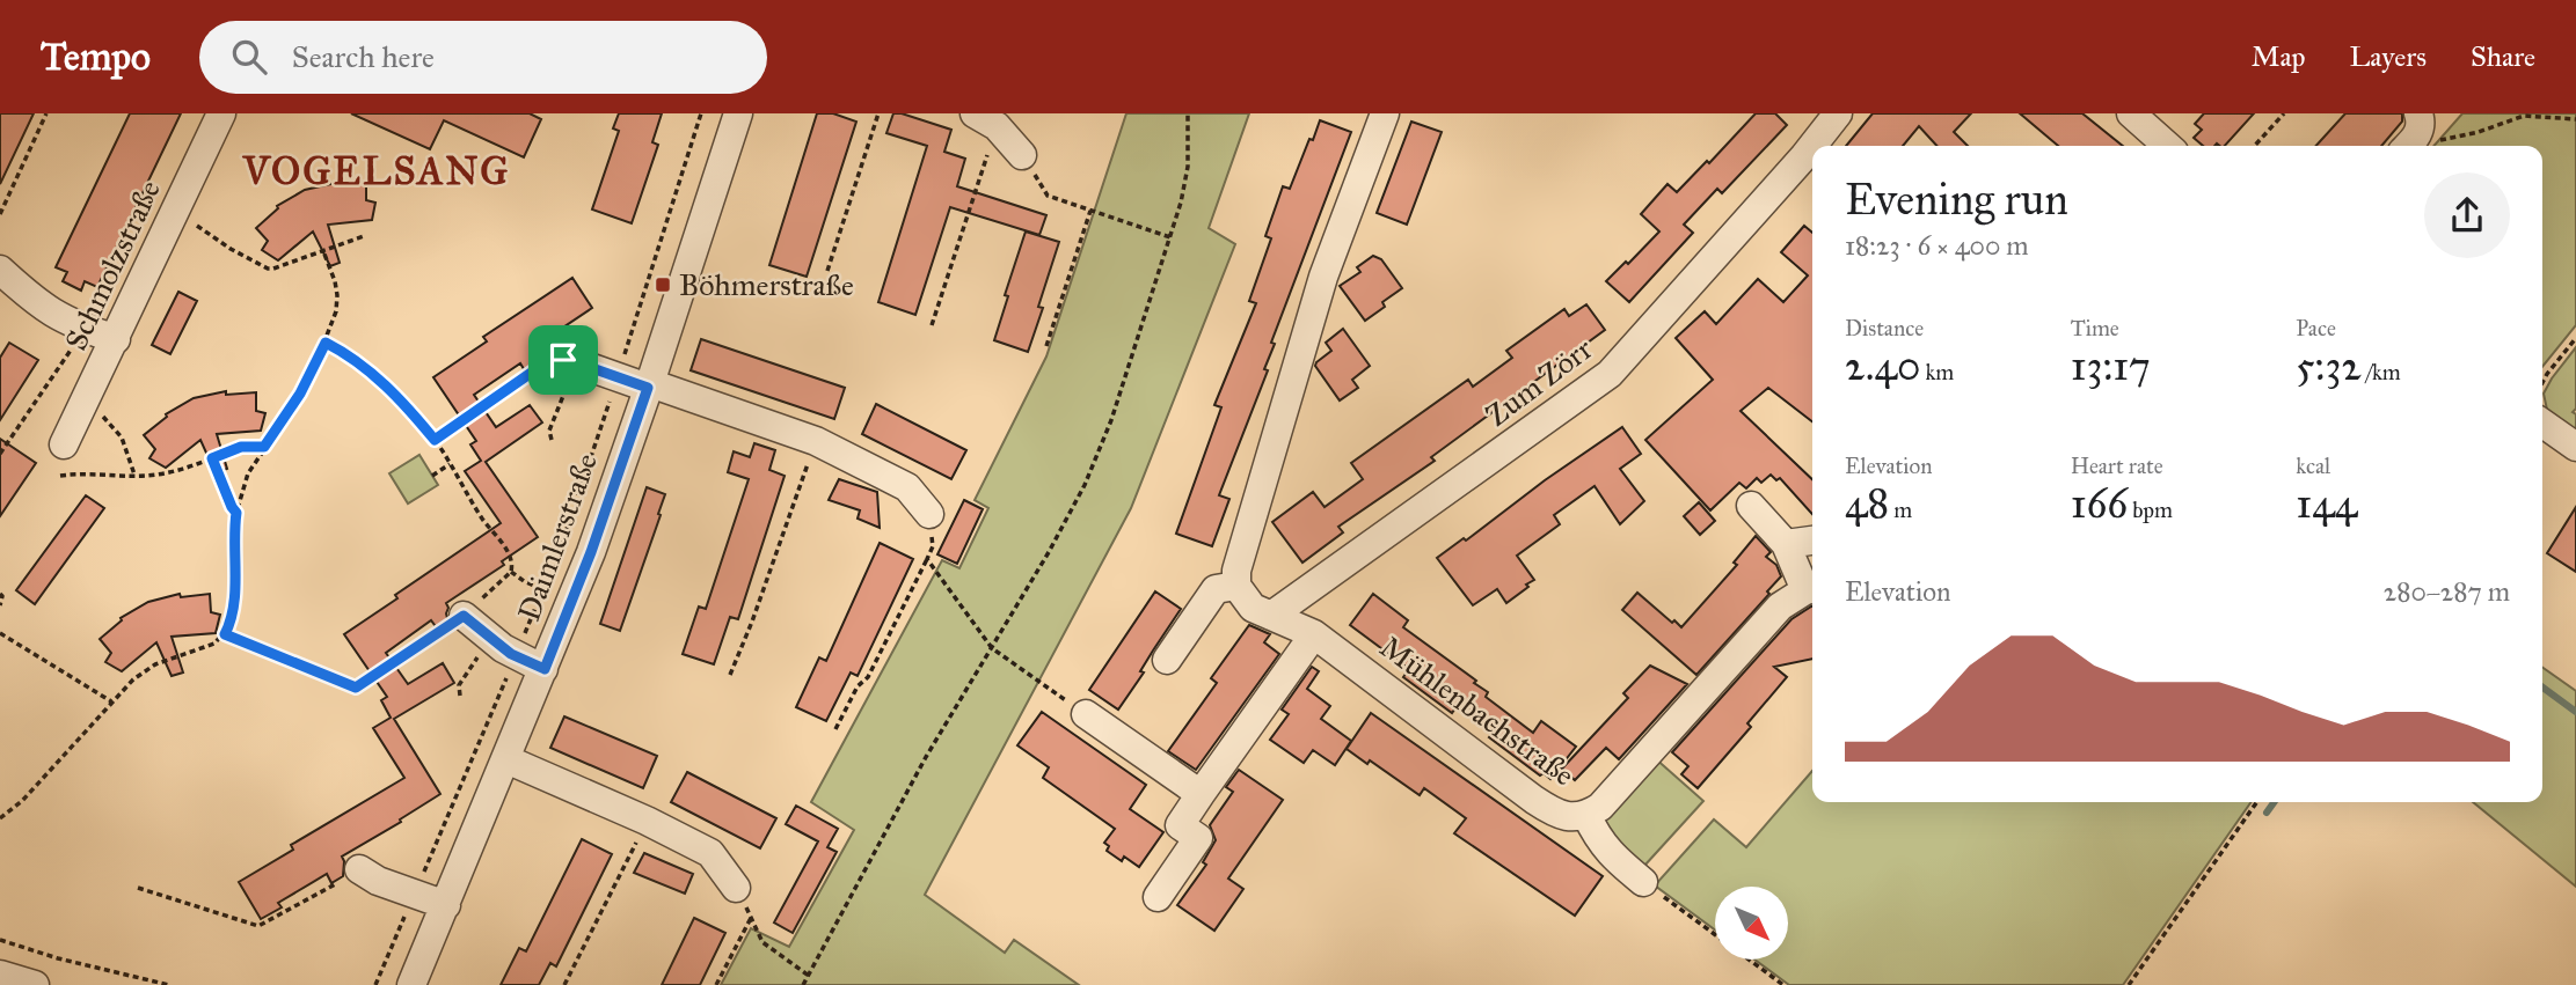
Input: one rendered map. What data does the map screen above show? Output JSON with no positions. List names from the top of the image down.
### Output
{
  "streets": {
    "street": [
      "Schmolzstraße",
      "Zum Zörr",
      "Daimlerstraße",
      "Mühlenbachstraße"
    ]
  },
  "crossings": [
    ["Zum Zörr", "Mühlenbachstraße"]
  ],
  "districts": ["VOGELSANG"],
  "places": {
    "transit": ["Böhmerstraße"]
  },
  "north": "bottom right",
  "page": {
    "header": "Tempo",
    "search": "Search here",
    "nav": ["Map", "Layers", "Share"],
    "heading": ["Evening run", "18:23 · 6 × 400 m"],
    "stats": [
      ["Distance", "2.40 km"],
      ["Time", "13:17"],
      ["Pace", "5:32 /km"],
      ["Elevation", "48 m"],
      ["Heart rate", "166 bpm"],
      ["kcal", "144"]
    ],
    "chart": ["Elevation", "280–287 m"]
  }
}
